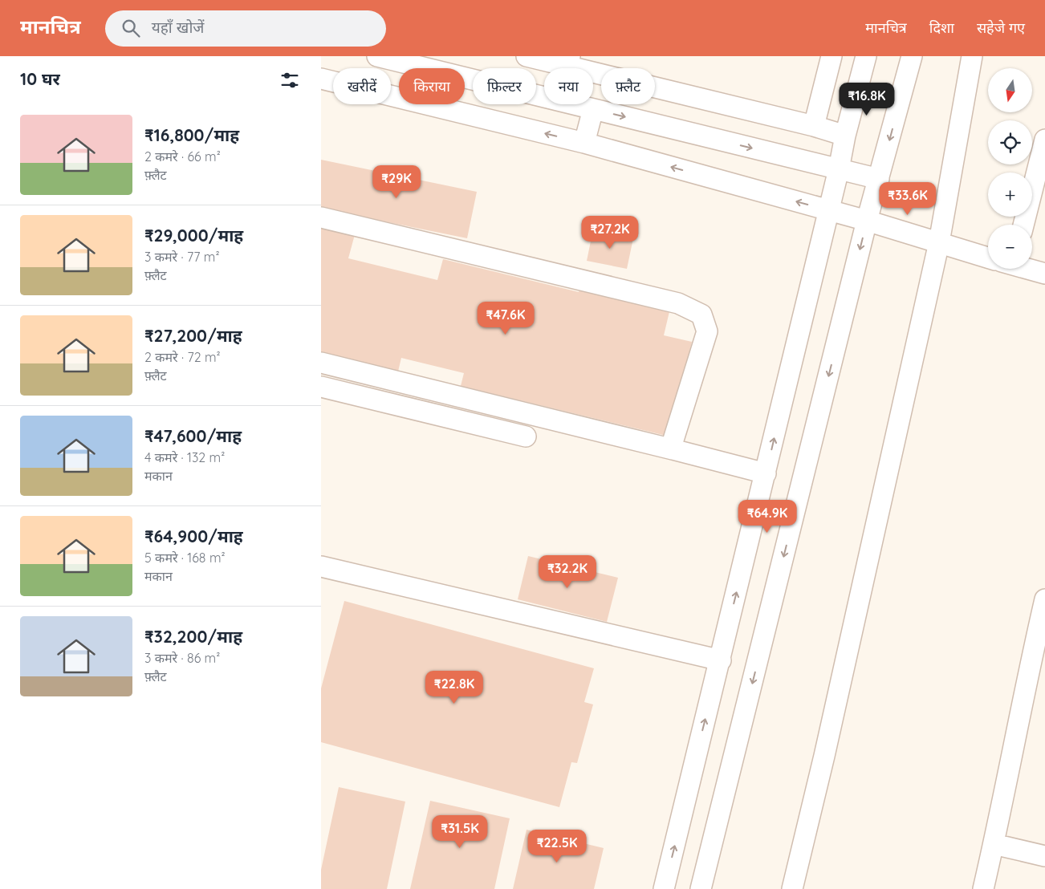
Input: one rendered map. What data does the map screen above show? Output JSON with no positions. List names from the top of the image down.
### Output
{
  "north": "bottom",
  "page": {
    "header": "मानचित्र",
    "search": "यहाँ खोजें",
    "nav": ["मानचित्र", "दिशा", "सहेजे गए"],
    "heading": "10 घर",
    "map_buttons": ["+", "−"],
    "chip": [
      "खरीदें",
      "किराया",
      "फ़िल्टर",
      "नया",
      "फ़्लैट"
    ],
    "price": [
      "₹16.8K",
      "₹29K",
      "₹33.6K",
      "₹27.2K",
      "₹47.6K",
      "₹64.9K",
      "₹32.2K",
      "₹22.8K",
      "₹31.5K",
      "₹22.5K"
    ],
    "list": [
      {
        "name": "₹16,800/माह",
        "note": "2 कमरे · 66 m² · फ़्लैट"
      },
      {
        "name": "₹29,000/माह",
        "note": "3 कमरे · 77 m² · फ़्लैट"
      },
      {
        "name": "₹27,200/माह",
        "note": "2 कमरे · 72 m² · फ़्लैट"
      },
      {
        "name": "₹47,600/माह",
        "note": "4 कमरे · 132 m² · मकान"
      },
      {
        "name": "₹64,900/माह",
        "note": "5 कमरे · 168 m² · मकान"
      },
      {
        "name": "₹32,200/माह",
        "note": "3 कमरे · 86 m² · फ़्लैट"
      }
    ]
  }
}
